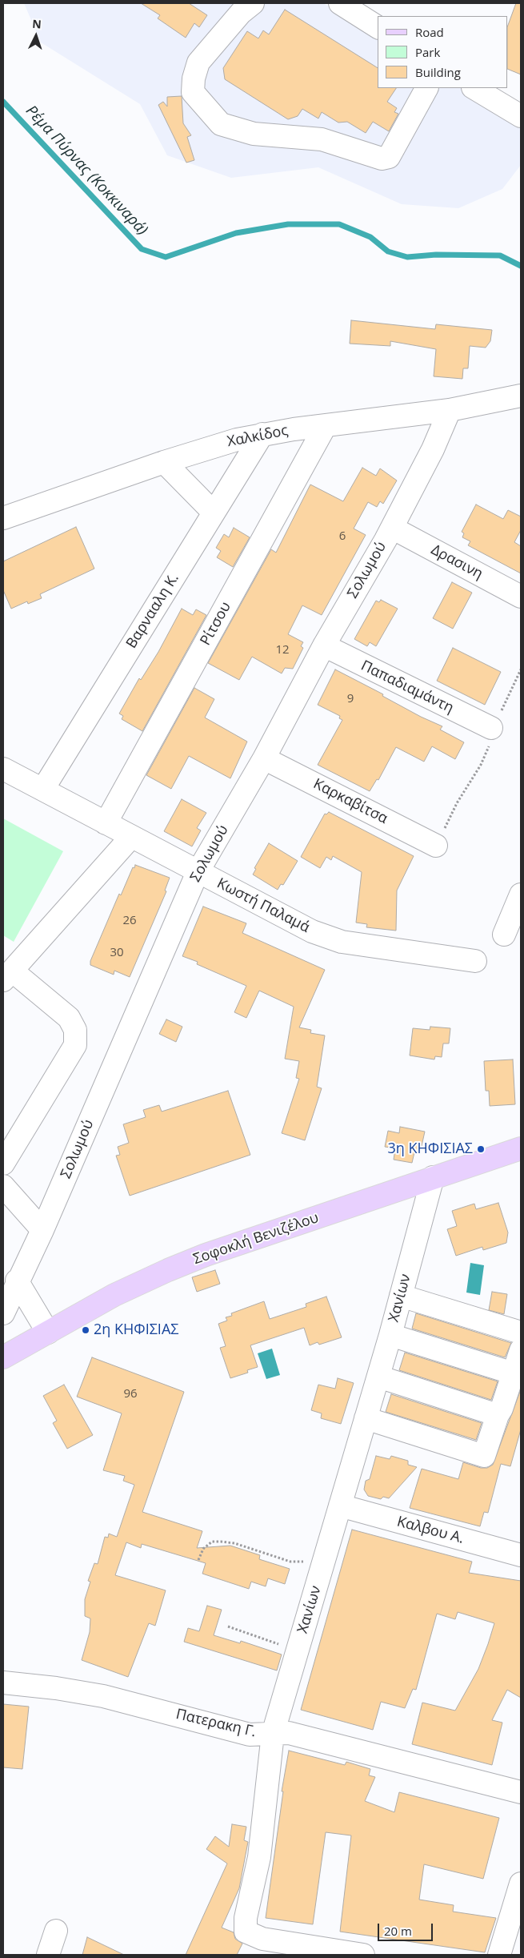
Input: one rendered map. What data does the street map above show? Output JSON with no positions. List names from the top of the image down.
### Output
{
  "streets": {
    "main road": ["Σοφοκλή Βενιζέλου"],
    "street": [
      "Χαλκίδος",
      "Δρασινη",
      "Σολωμού",
      "Βαρνααλη Κ.",
      "Ρίτσου",
      "Παπαδιαμάντη",
      "Καρκαβίτσα",
      "Κωστή Παλαμά",
      "Χανίων",
      "Καλβου Α.",
      "Πατερακη Γ."
    ]
  },
  "crossings": [
    ["Χαλκίδος", "Σολωμού"],
    ["Χαλκίδος", "Βαρνααλη Κ."],
    ["Χαλκίδος", "Ρίτσου"],
    ["Δρασινη", "Σολωμού"],
    ["Σολωμού", "Παπαδιαμάντη"],
    ["Σολωμού", "Καρκαβίτσα"],
    ["Σολωμού", "Κωστή Παλαμά"],
    ["Βαρνααλη Κ.", "Κωστή Παλαμά"],
    ["Ρίτσου", "Κωστή Παλαμά"],
    ["Σοφοκλή Βενιζέλου", "Χανίων"],
    ["Χανίων", "Καλβου Α."],
    ["Χανίων", "Πατερακη Γ."]
  ],
  "water": ["Ρέμα Πύρνας (Κοκκιναρά)"],
  "places": ["3η ΚΗΦΙΣΙΑΣ", "2η ΚΗΦΙΣΙΑΣ"],
  "house_numbers": [
    "6",
    "12",
    "9",
    "26",
    "30",
    "96"
  ],
  "legend": ["Road", "Park", "Building"],
  "scale_bar": "20 m",
  "north": "top"
}
